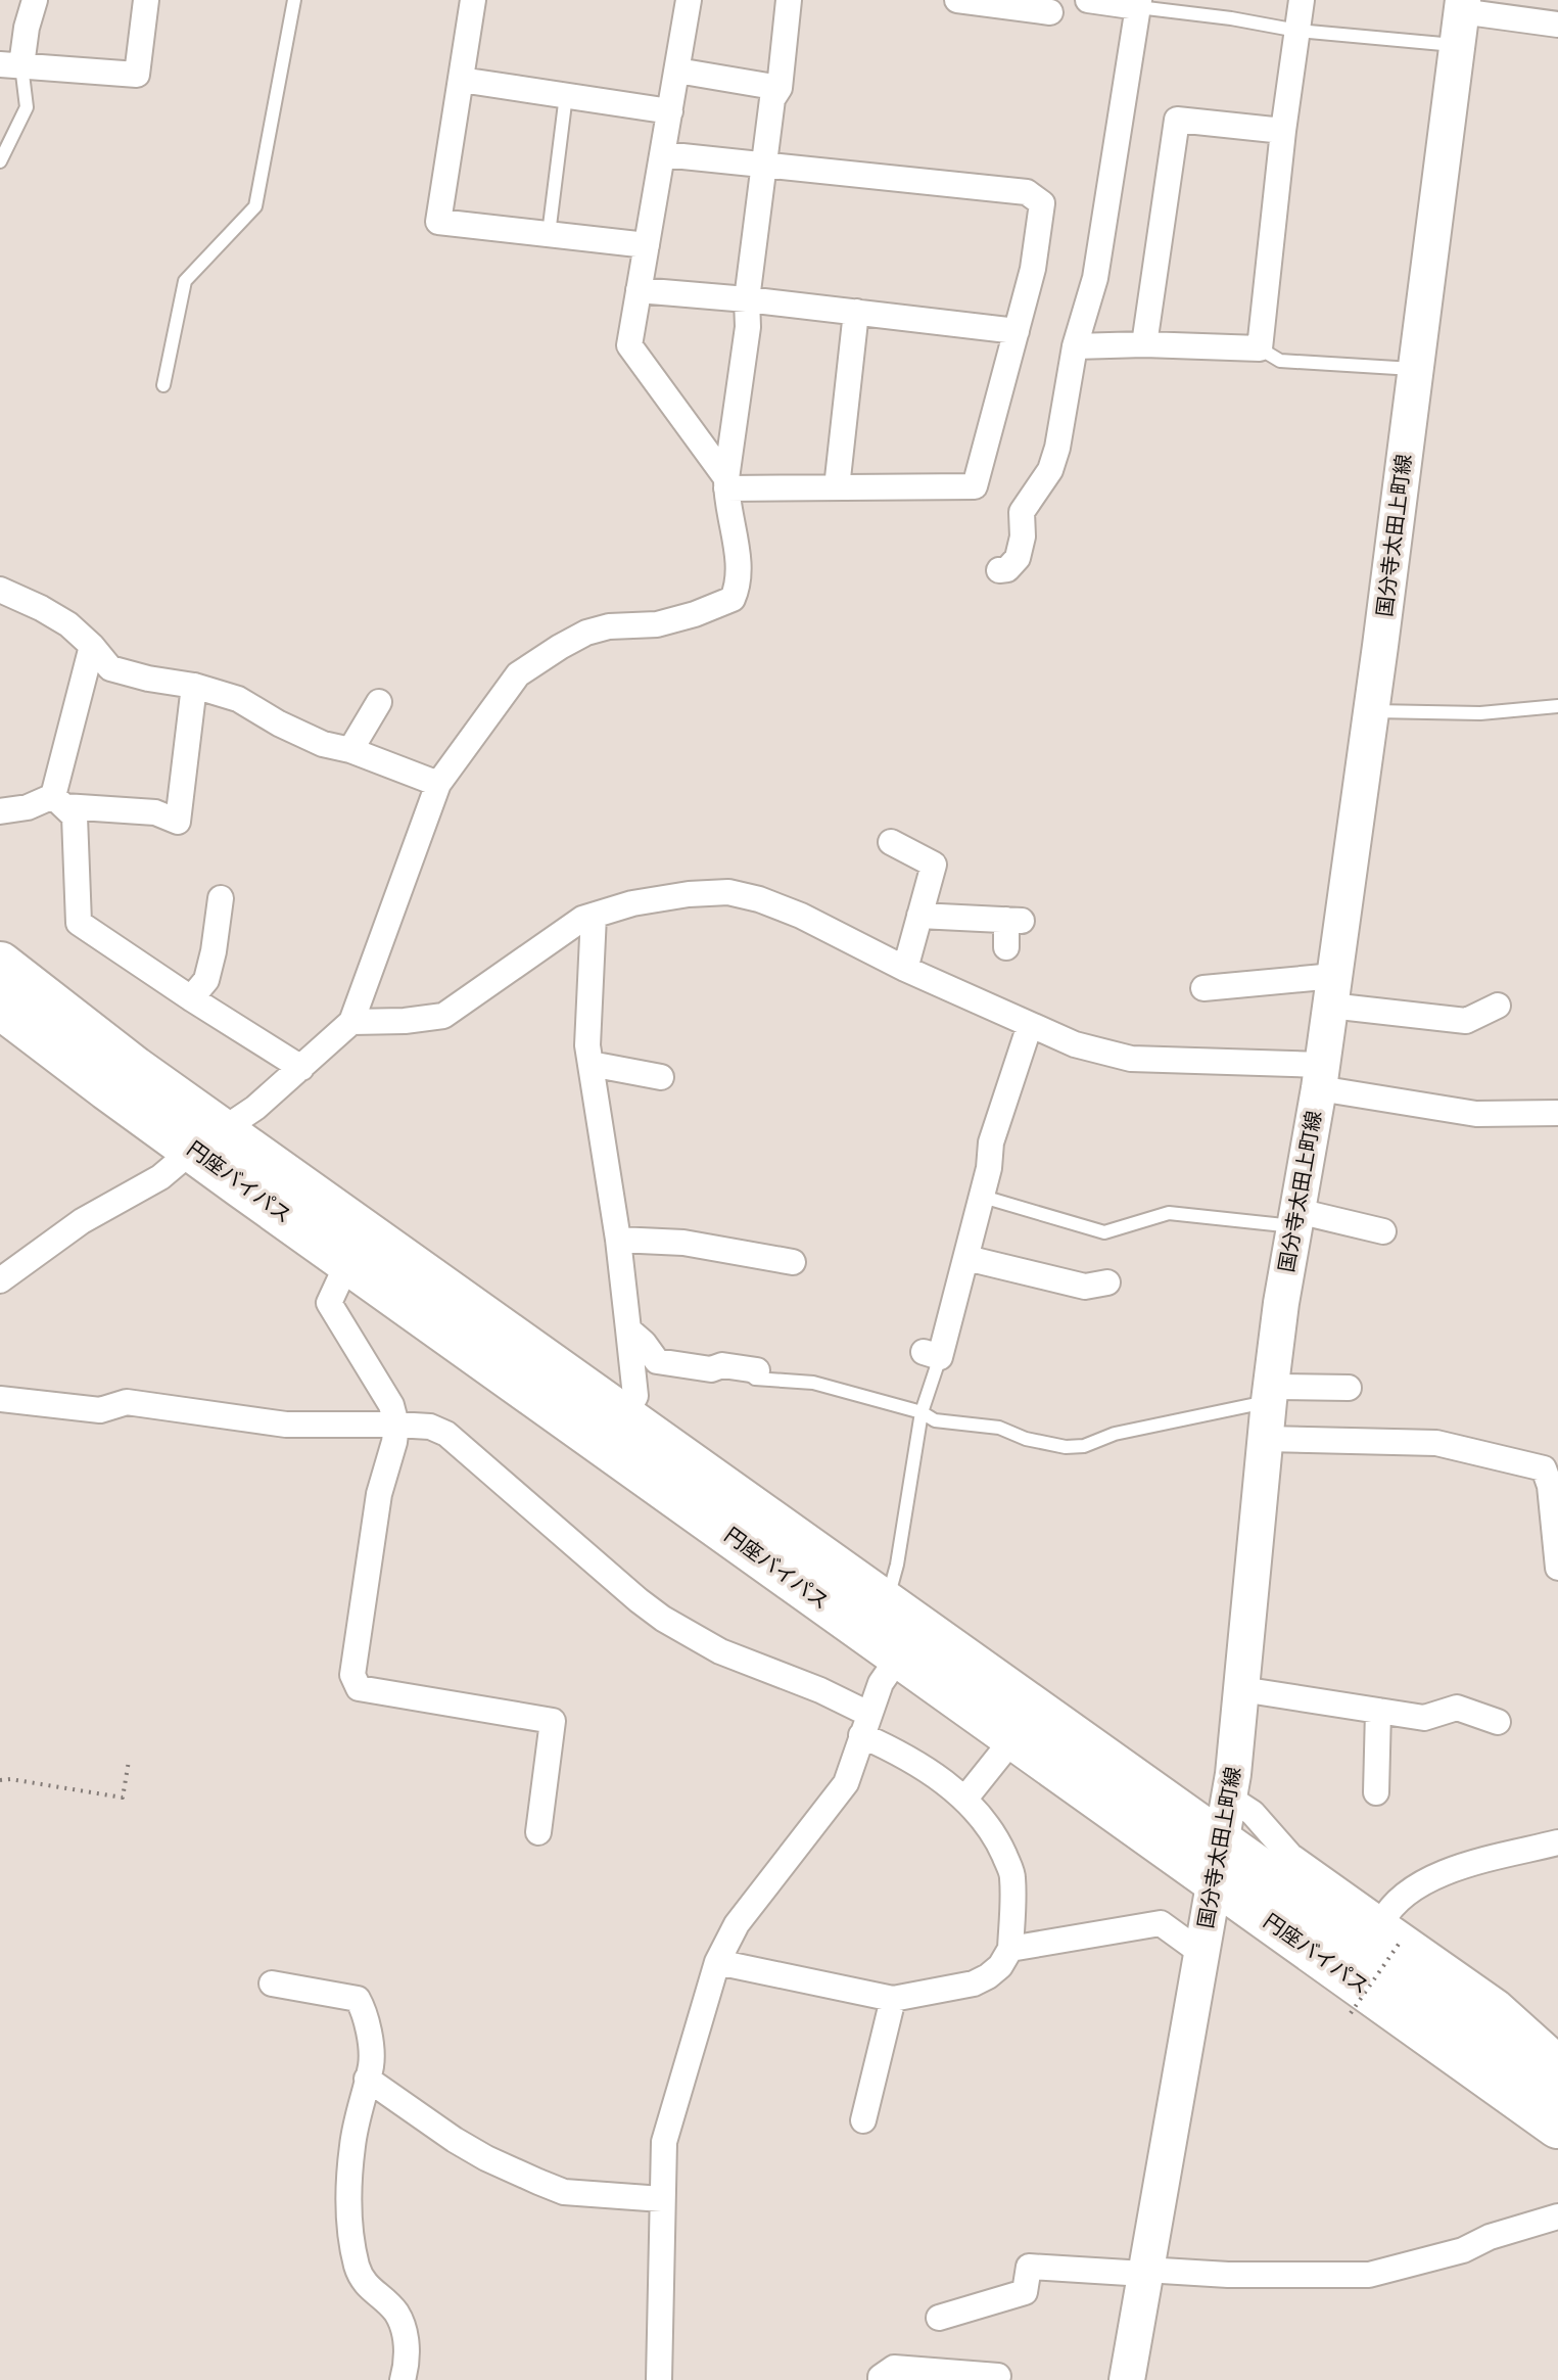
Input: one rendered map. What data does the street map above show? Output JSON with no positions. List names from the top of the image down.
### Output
{
  "streets": {
    "highway": ["円座バイパス"],
    "main road": ["国分寺太田上町線"]
  },
  "crossings": [
    ["国分寺太田上町線", "円座バイパス"]
  ]
}
